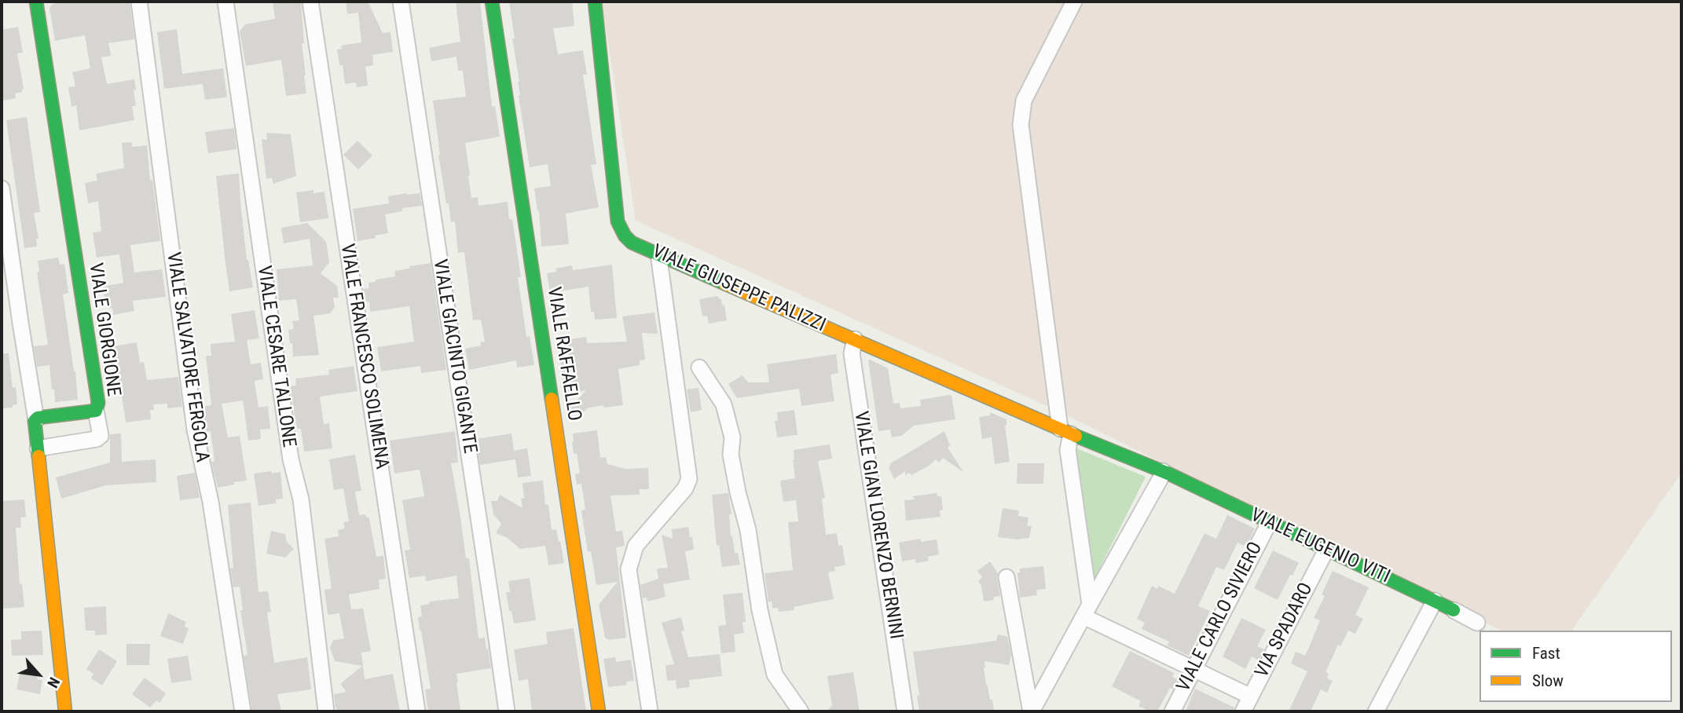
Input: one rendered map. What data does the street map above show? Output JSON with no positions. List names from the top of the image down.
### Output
{
  "streets": {
    "street": [
      "VIALE GIUSEPPE PALIZZI",
      "VIALE GIORGIONE",
      "VIALE RAFFAELLO",
      "VIALE CESARE TALLONE",
      "VIALE FRANCESCO SOLIMENA",
      "VIALE GIACINTO GIGANTE",
      "VIALE SALVATORE FERGOLA",
      "VIALE GIAN LORENZO BERNINI",
      "VIALE EUGENIO VITI",
      "VIALE CARLO SIVIERO",
      "VIA SPADARO"
    ]
  },
  "crossings": [
    ["VIALE GIUSEPPE PALIZZI", "VIALE GIAN LORENZO BERNINI"],
    ["VIALE GIUSEPPE PALIZZI", "VIALE EUGENIO VITI"],
    ["VIALE EUGENIO VITI", "VIALE CARLO SIVIERO"],
    ["VIALE EUGENIO VITI", "VIA SPADARO"]
  ],
  "legend": ["Fast", "Slow"],
  "north": "bottom right"
}
